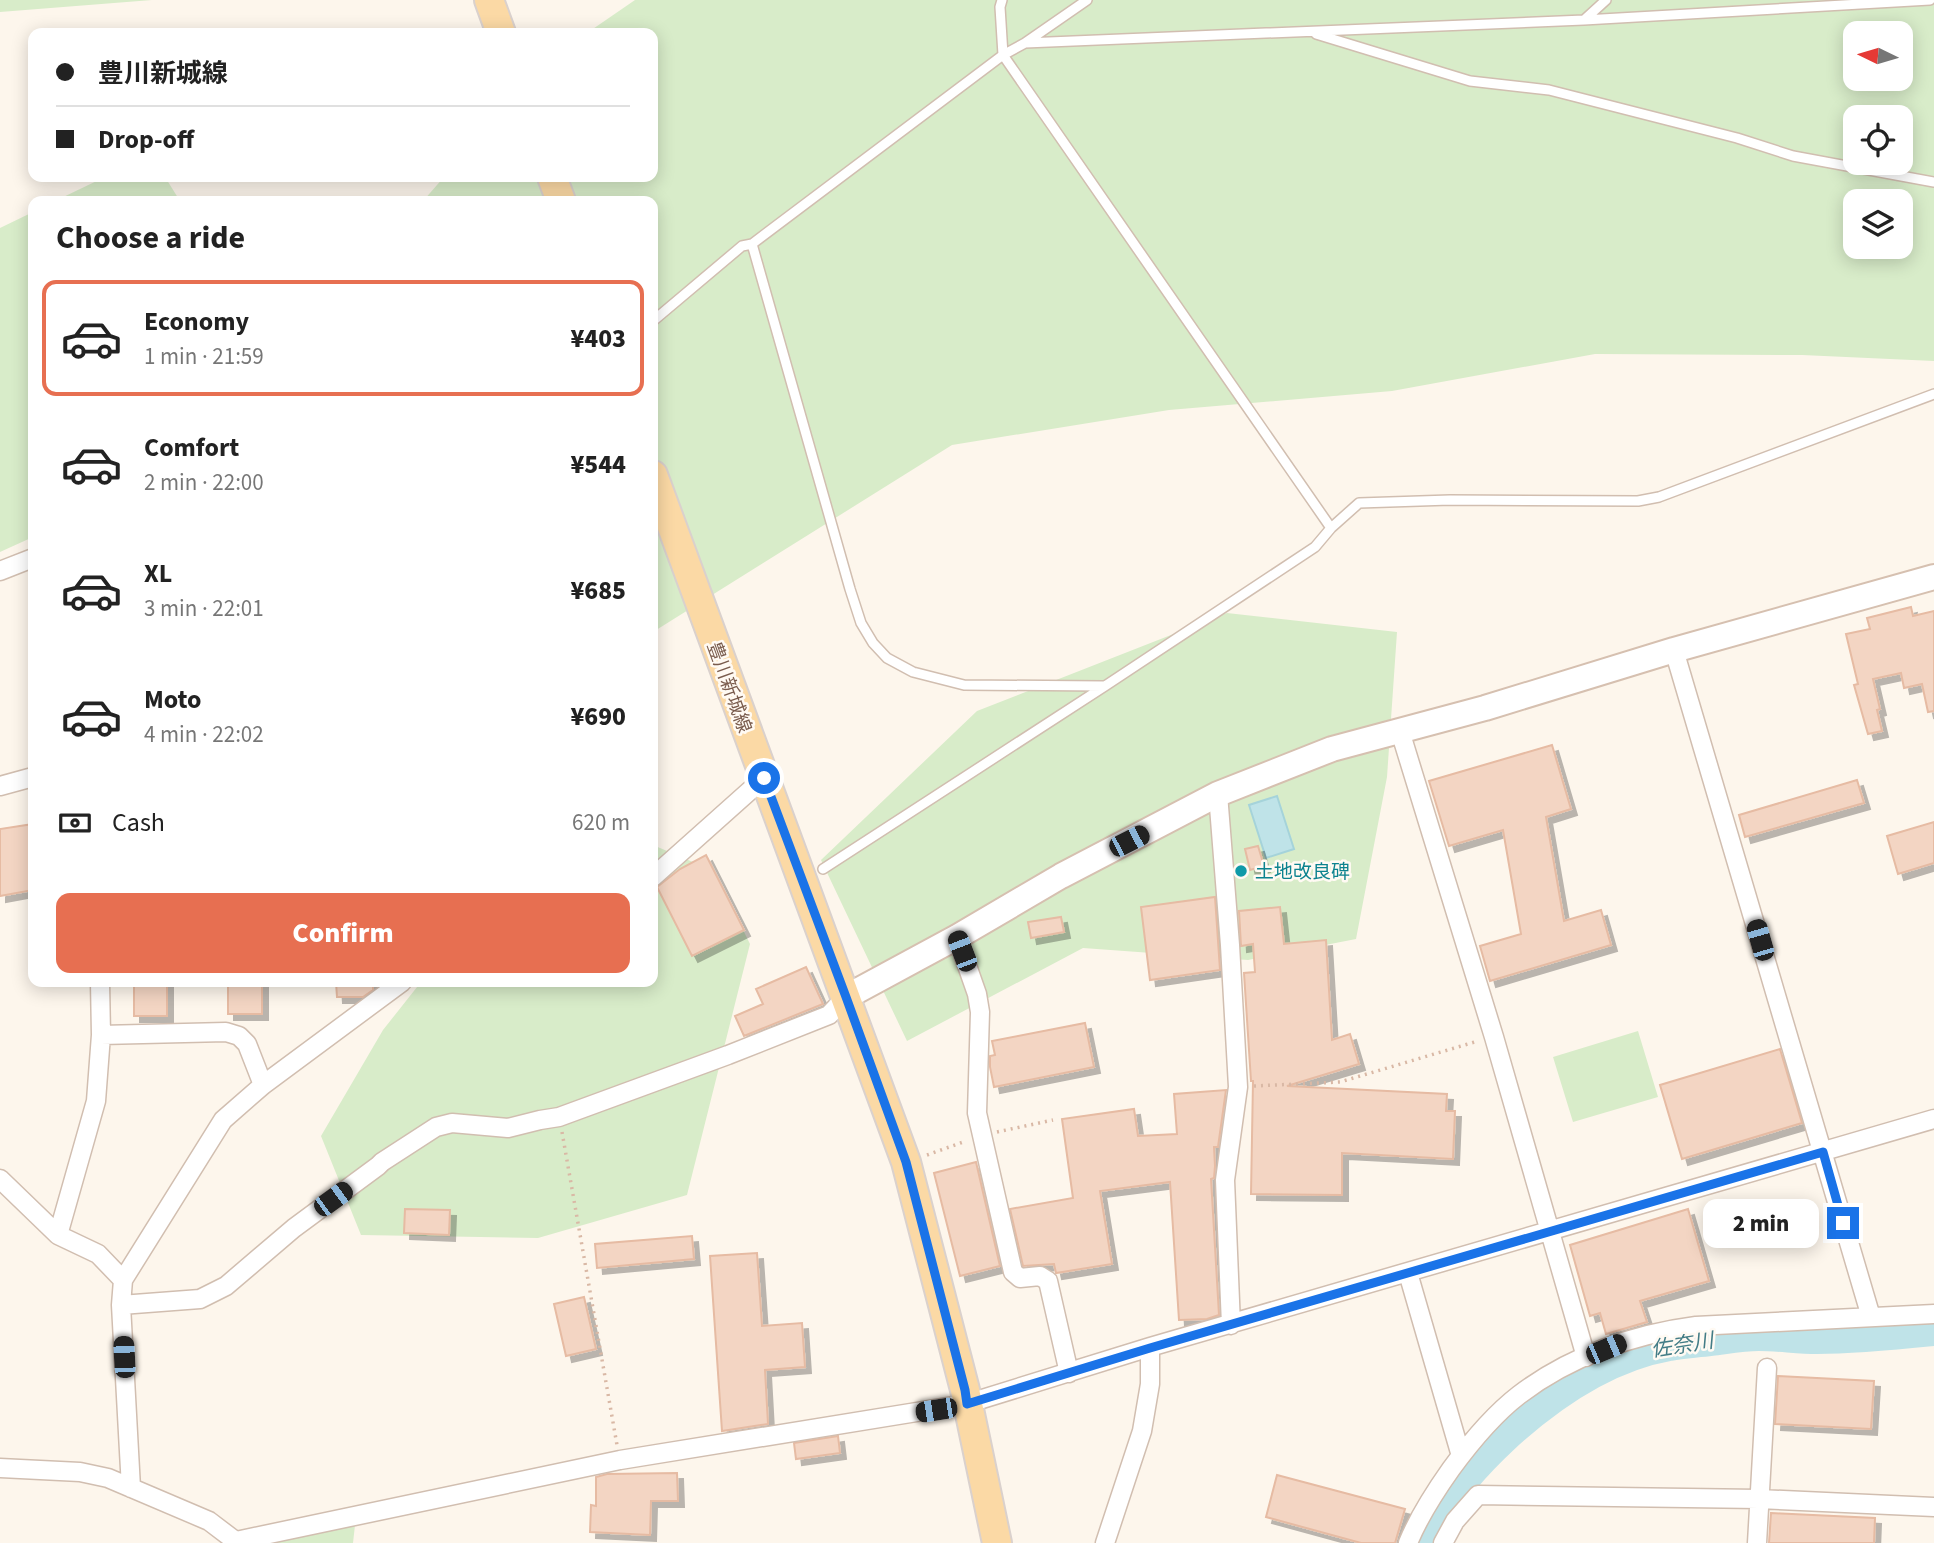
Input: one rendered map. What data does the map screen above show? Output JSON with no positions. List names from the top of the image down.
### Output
{
  "streets": {
    "main road": ["豊川新城線"]
  },
  "water": ["佐奈川"],
  "places": ["土地改良碑"],
  "north": "left",
  "page": {
    "banner": ["豊川新城線", "Drop-off"],
    "heading": "Choose a ride",
    "list": [
      {
        "name": "Economy",
        "note": "1 min · 21:59",
        "value": "¥403"
      },
      {
        "name": "Comfort",
        "note": "2 min · 22:00",
        "value": "¥544"
      },
      {
        "name": "XL",
        "note": "3 min · 22:01",
        "value": "¥685"
      },
      {
        "name": "Moto",
        "note": "4 min · 22:02",
        "value": "¥690"
      }
    ],
    "pay": ["Cash", "620 m"],
    "buttons": "Confirm",
    "bubble": "2 min"
  }
}
